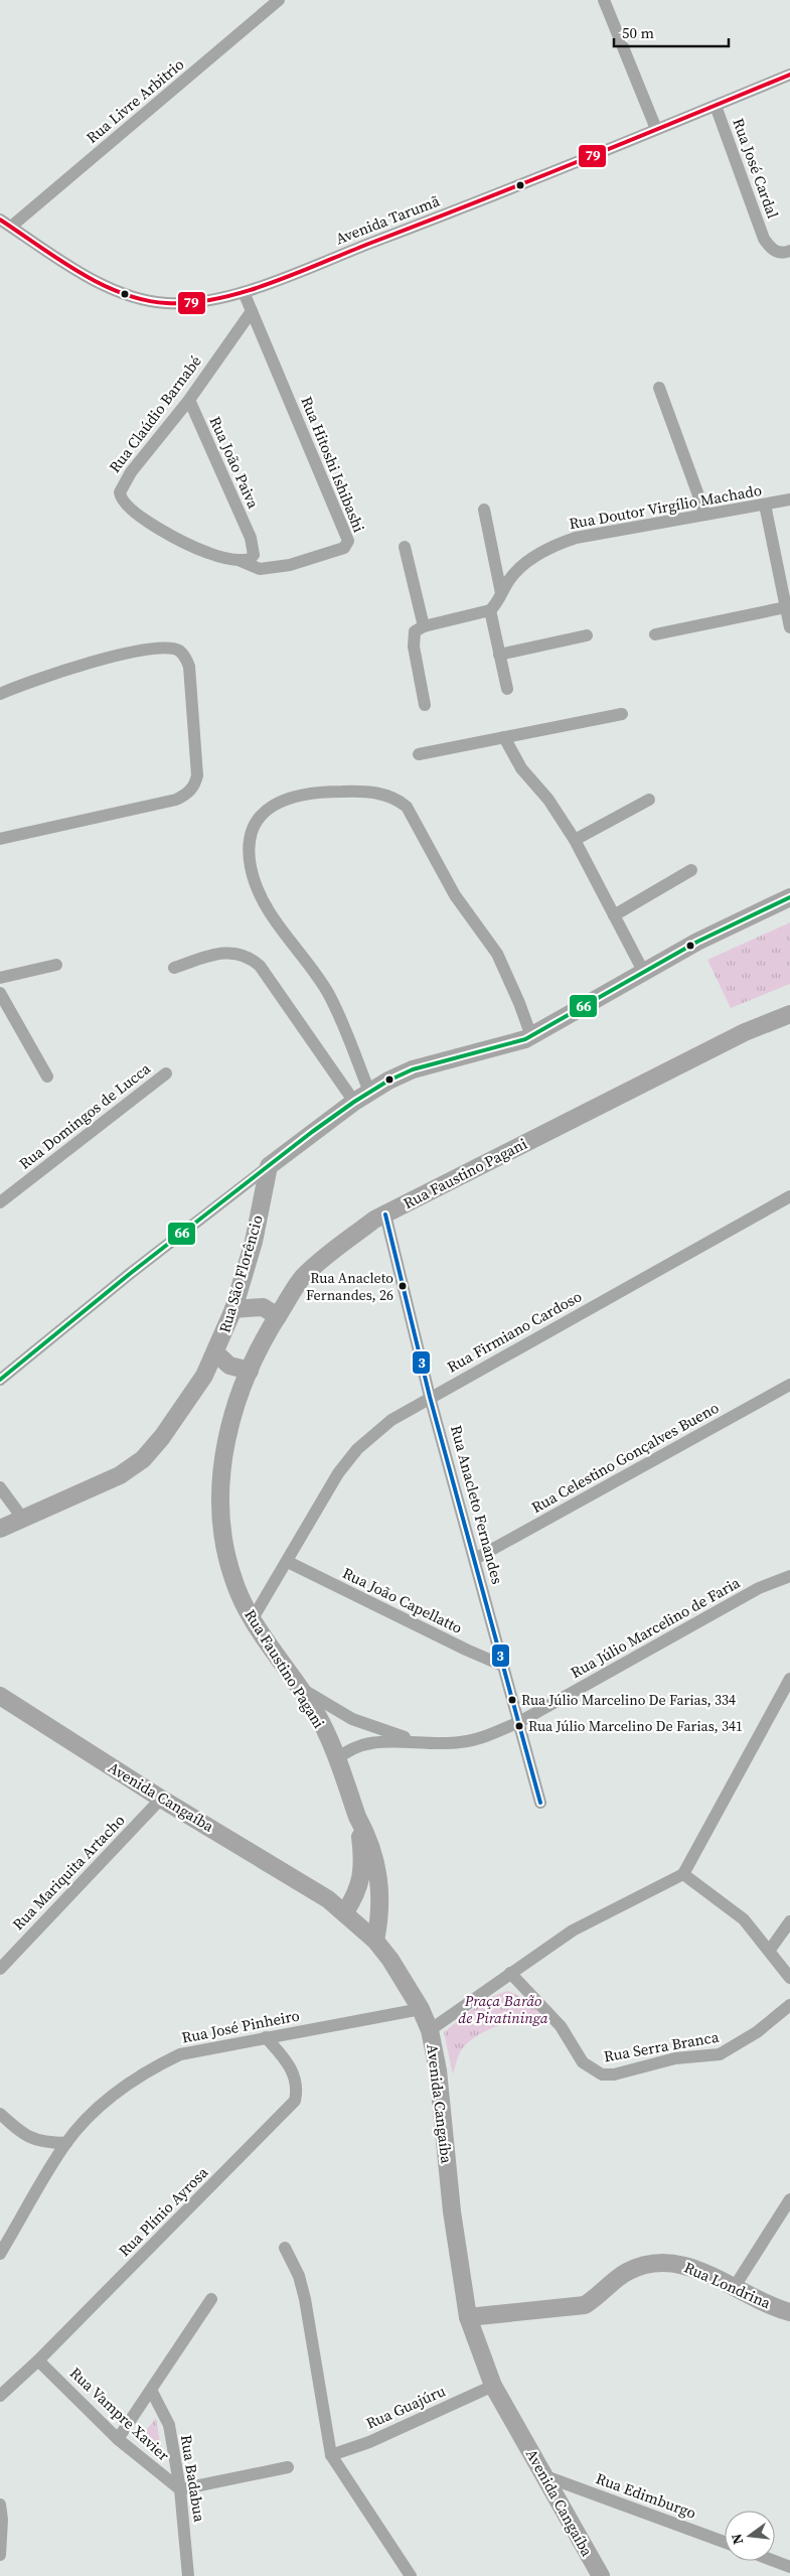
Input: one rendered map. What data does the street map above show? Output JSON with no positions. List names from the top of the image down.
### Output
{
  "streets": {
    "street": [
      "Rua Livre Arbitrio",
      "Rua José Cardal",
      "Avenida Tarumã",
      "Rua Claúdio Barnabé",
      "Rua João Paiva",
      "Rua Hitoshi Ishibashi",
      "Rua Doutor Virgílio Machado",
      "Rua Domingos de Lucca",
      "Rua Faustino Pagani",
      "Rua São Florêncio",
      "Rua Firmiano Cardoso",
      "Rua Celestino Gonçalves Bueno",
      "Rua Anacleto Fernandes",
      "Rua João Capellatto",
      "Rua Júlio Marcelino de Faria",
      "Avenida Cangaíba",
      "Rua Mariquita Artacho",
      "Rua José Pinheiro",
      "Rua Serra Branca",
      "Rua Plínio Ayrosa",
      "Rua Londrina",
      "Rua Guajúru",
      "Rua Vampre Xavier",
      "Rua Badabua",
      "Rua Edimburgo"
    ]
  },
  "crossings": [
    ["Rua Livre Arbitrio", "Avenida Tarumã"],
    ["Rua José Cardal", "Avenida Tarumã"],
    ["Avenida Tarumã", "Rua Hitoshi Ishibashi"],
    ["Rua Claúdio Barnabé", "Rua João Paiva"],
    ["Rua Claúdio Barnabé", "Rua Hitoshi Ishibashi"],
    ["Rua João Paiva", "Rua Hitoshi Ishibashi"],
    ["Rua Faustino Pagani", "Rua Firmiano Cardoso"],
    ["Rua Faustino Pagani", "Rua Anacleto Fernandes"],
    ["Rua Faustino Pagani", "Rua Júlio Marcelino de Faria"],
    ["Rua Faustino Pagani", "Avenida Cangaíba"],
    ["Rua Firmiano Cardoso", "Rua Anacleto Fernandes"],
    ["Rua Firmiano Cardoso", "Rua João Capellatto"],
    ["Rua Celestino Gonçalves Bueno", "Rua Anacleto Fernandes"],
    ["Rua Anacleto Fernandes", "Rua João Capellatto"],
    ["Rua Anacleto Fernandes", "Rua Júlio Marcelino de Faria"],
    ["Avenida Cangaíba", "Rua Mariquita Artacho"],
    ["Avenida Cangaíba", "Rua José Pinheiro"],
    ["Avenida Cangaíba", "Rua Londrina"],
    ["Avenida Cangaíba", "Rua Guajúru"],
    ["Avenida Cangaíba", "Rua Edimburgo"],
    ["Rua José Pinheiro", "Rua Plínio Ayrosa"],
    ["Rua Plínio Ayrosa", "Rua Vampre Xavier"],
    ["Rua Vampre Xavier", "Rua Badabua"]
  ],
  "parks": ["Praça Barão de Piratininga"],
  "places": ["Rua Anacleto Fernandes, 26", "Rua Júlio Marcelino De Farias, 334", "Rua Júlio Marcelino De Farias, 341"],
  "lines": ["transit line 79", "transit line 66", "transit line 3"],
  "scale_bar": "50 m",
  "north": "left"
}
